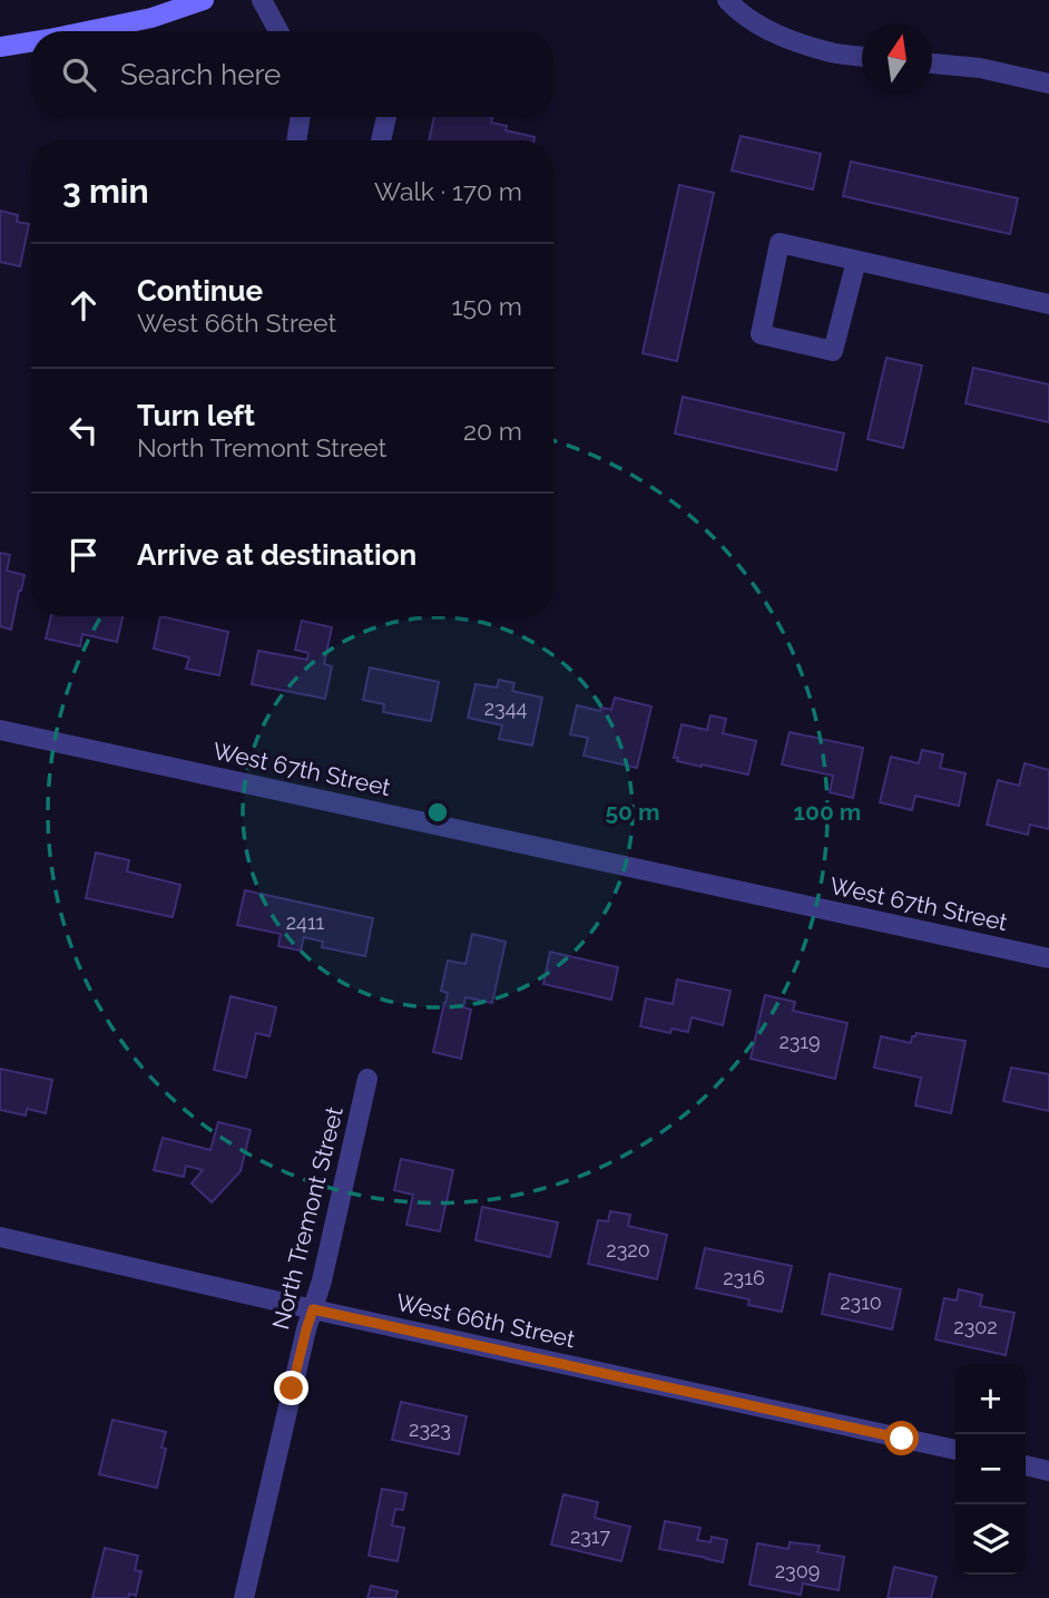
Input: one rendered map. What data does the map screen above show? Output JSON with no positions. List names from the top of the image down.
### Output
{
  "streets": {
    "street": ["West 67th Street", "North Tremont Street", "West 66th Street"]
  },
  "crossings": [
    ["North Tremont Street", "West 66th Street"]
  ],
  "house_numbers": [
    "2344",
    "2411",
    "2319",
    "2320",
    "2316",
    "2310",
    "2302",
    "2323",
    "2317",
    "2309"
  ],
  "north": "top",
  "page": {
    "search": "Search here",
    "heading": ["3 min", "Walk · 170 m"],
    "list": [
      ["Continue", "West 66th Street", "150 m"],
      ["Turn left", "North Tremont Street", "20 m"],
      "Arrive at destination"
    ],
    "map_buttons": ["+", "−"]
  },
  "rings": ["50 m", "100 m"]
}
